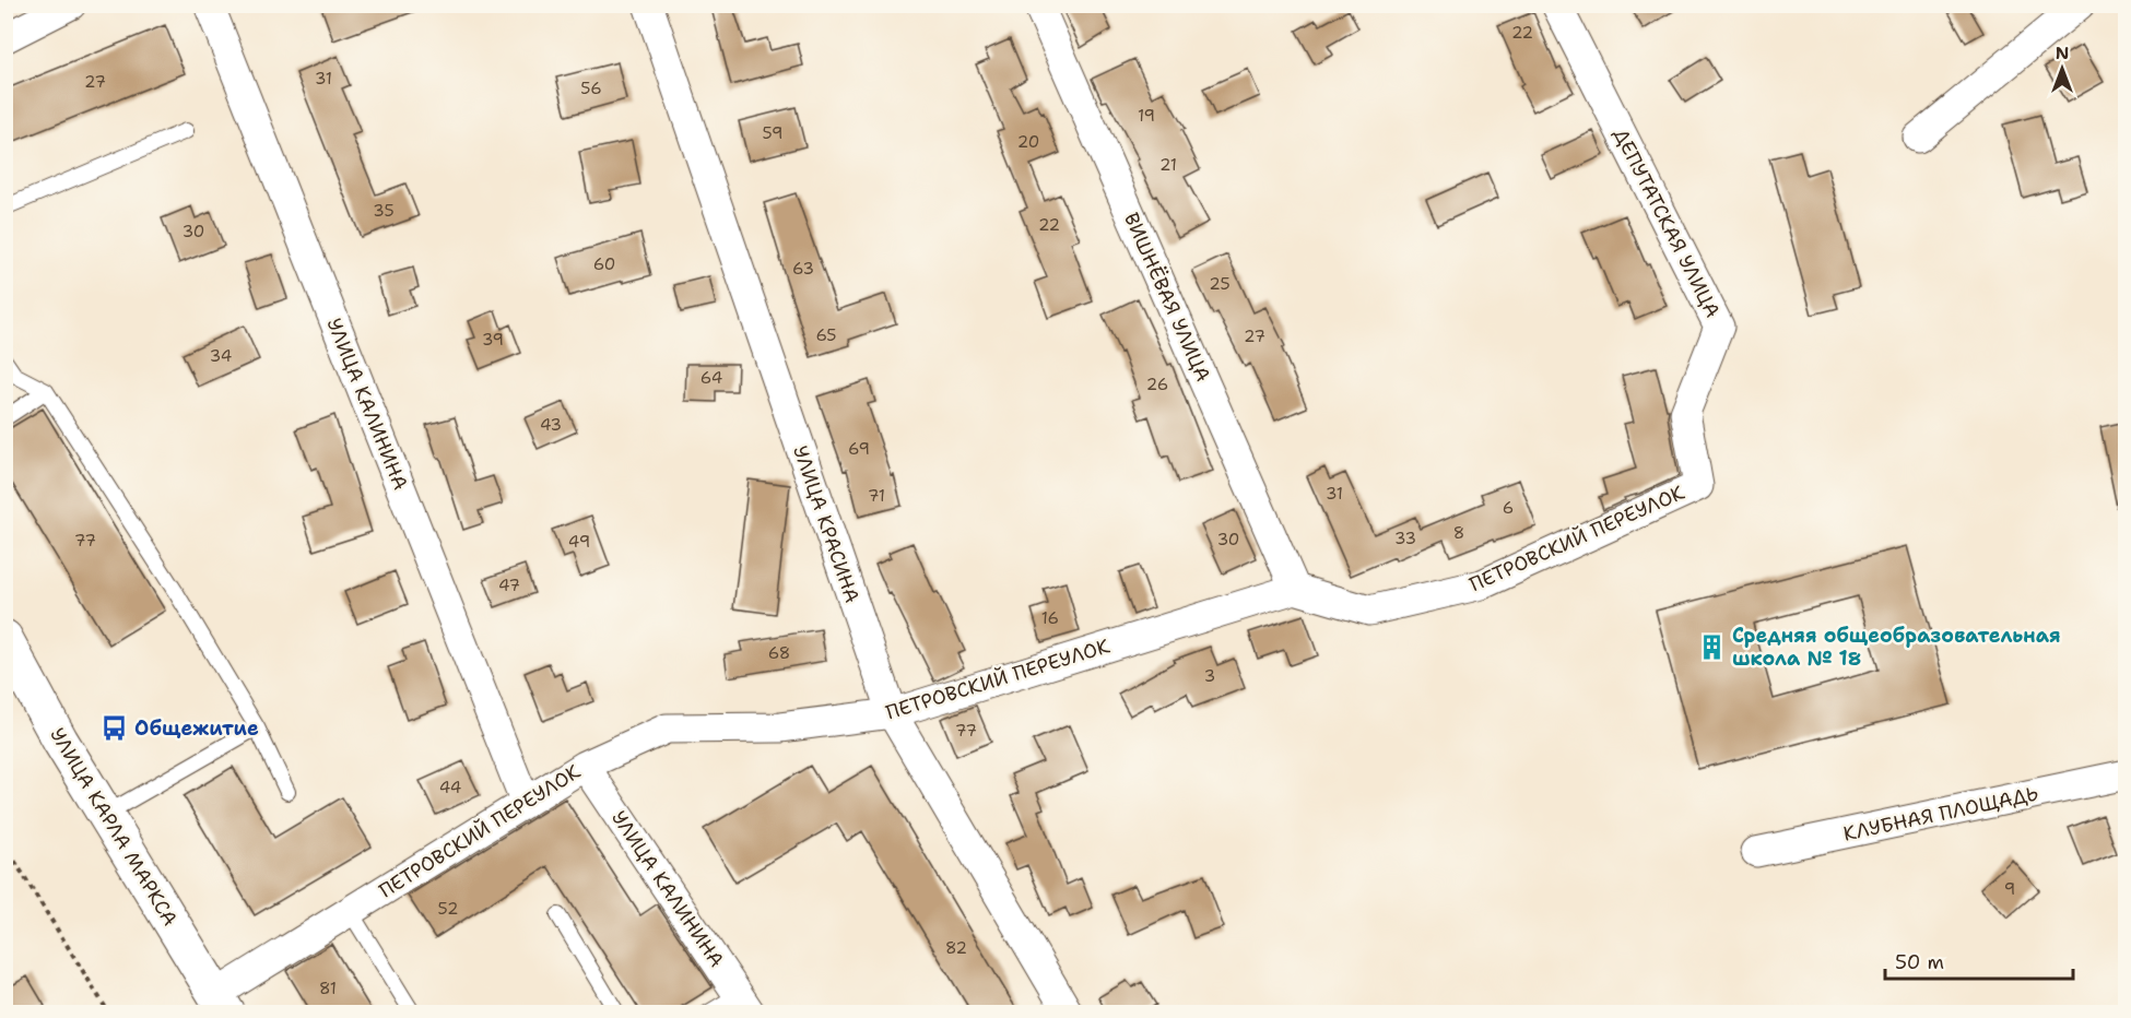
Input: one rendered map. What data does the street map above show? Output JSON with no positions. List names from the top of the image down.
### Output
{
  "streets": {
    "street": [
      "ДЕПУТАТСКАЯ УЛИЦА",
      "ВИШНЁВАЯ УЛИЦА",
      "УЛИЦА КАЛИНИНА",
      "УЛИЦА КРАСИНА",
      "ПЕТРОВСКИЙ ПЕРЕУЛОК",
      "КЛУБНАЯ ПЛОЩАДЬ",
      "УЛИЦА КАРЛА МАРКСА"
    ]
  },
  "crossings": [
    ["ДЕПУТАТСКАЯ УЛИЦА", "ПЕТРОВСКИЙ ПЕРЕУЛОК"],
    ["ВИШНЁВАЯ УЛИЦА", "ПЕТРОВСКИЙ ПЕРЕУЛОК"],
    ["УЛИЦА КАЛИНИНА", "ПЕТРОВСКИЙ ПЕРЕУЛОК"],
    ["УЛИЦА КРАСИНА", "ПЕТРОВСКИЙ ПЕРЕУЛОК"],
    ["ПЕТРОВСКИЙ ПЕРЕУЛОК", "УЛИЦА КАРЛА МАРКСА"]
  ],
  "places": {
    "building": ["Средняя общеобразовательная школа № 18"],
    "bus stop": ["Общежитие"]
  },
  "house_numbers": [
    "22",
    "31",
    "27",
    "56",
    "19",
    "59",
    "20",
    "21",
    "35",
    "22",
    "30",
    "60",
    "63",
    "25",
    "65",
    "27",
    "39",
    "34",
    "64",
    "26",
    "43",
    "69",
    "31",
    "71",
    "6",
    "8",
    "33",
    "30",
    "77",
    "49",
    "47",
    "16",
    "68",
    "3",
    "77",
    "44",
    "9",
    "52",
    "82",
    "81"
  ],
  "scale_bar": "50 m",
  "north": "top"
}
